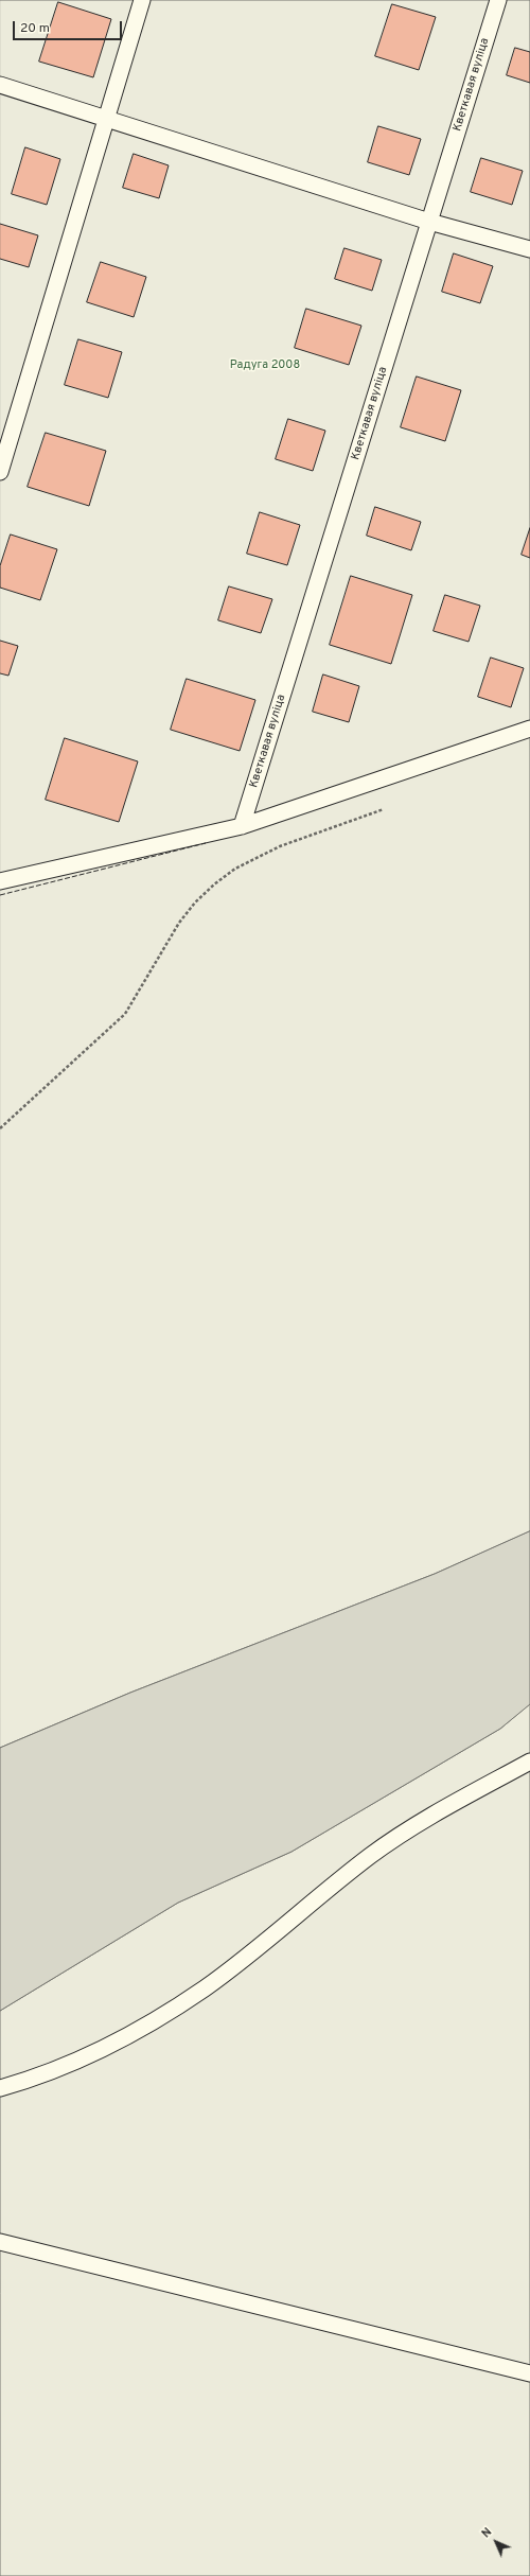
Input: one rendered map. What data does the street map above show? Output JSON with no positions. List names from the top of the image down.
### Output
{
  "streets": {
    "lane": ["Кветкавая вуліца"]
  },
  "parks": ["Радуга 2008"],
  "scale_bar": "20 m",
  "north": "top left"
}
